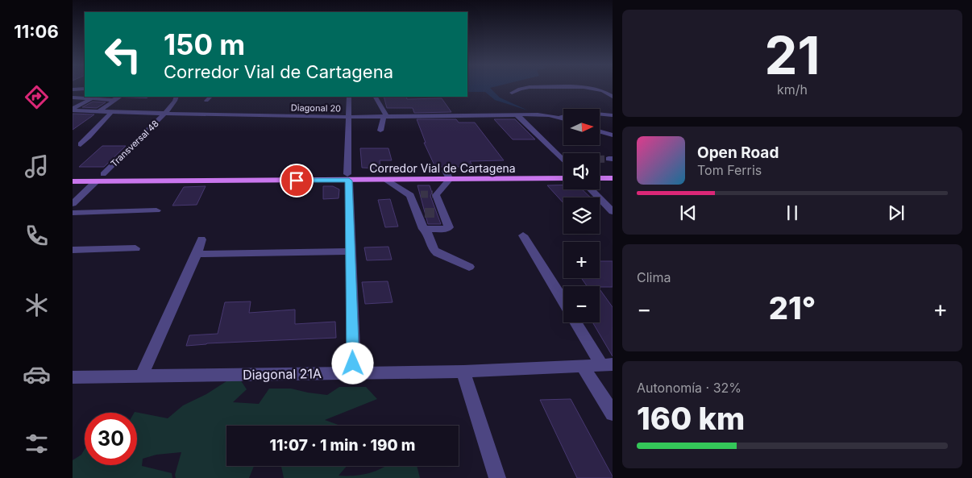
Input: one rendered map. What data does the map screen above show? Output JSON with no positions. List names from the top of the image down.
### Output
{
  "streets": {
    "main road": ["Corredor Vial de Cartagena"],
    "street": ["Diagonal 20", "Transversal 48", "Diagonal 21A"]
  },
  "crossings": [
    ["Diagonal 20", "Transversal 48"],
    ["Transversal 48", "Corredor Vial de Cartagena"]
  ],
  "north": "right",
  "page": {
    "tabs": "11:06",
    "tile": [
      ["21", "km/h"],
      "Clima",
      ["Autonomía · 32%", "160 km"]
    ],
    "turn": ["150 m", "Corredor Vial de Cartagena"],
    "map_buttons": ["+", "−"],
    "song": ["Open Road", "Tom Ferris"],
    "heat": ["−", "21°", "+"],
    "limit": "30",
    "trip": "11:07 · 1 min · 190 m"
  }
}
